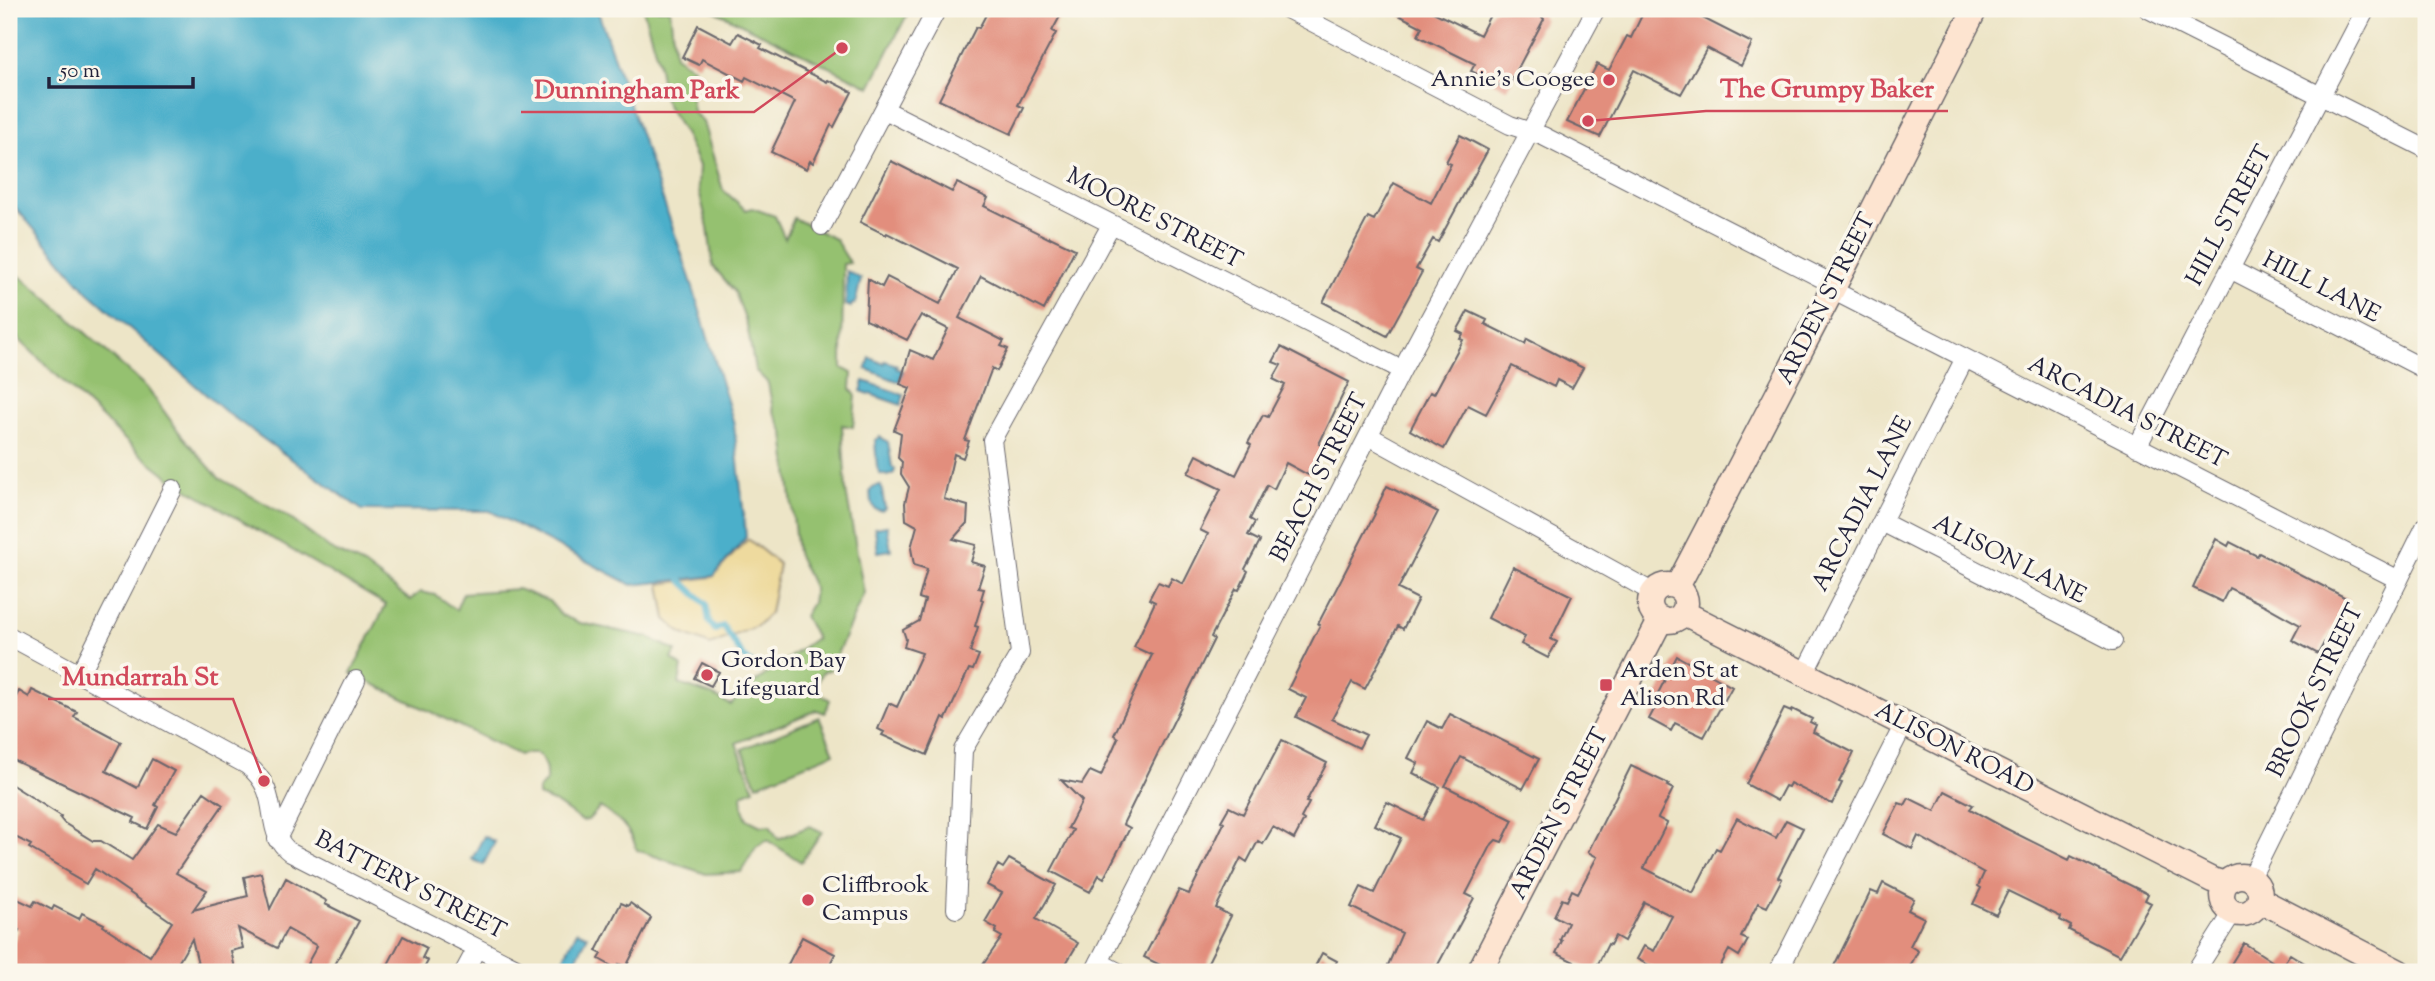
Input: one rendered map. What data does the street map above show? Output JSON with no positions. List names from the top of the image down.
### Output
{
  "streets": {
    "main road": ["ARDEN STREET", "ALISON ROAD"],
    "street": [
      "HILL STREET",
      "MOORE STREET",
      "HILL LANE",
      "ARCADIA STREET",
      "BEACH STREET",
      "ARCADIA LANE",
      "ALISON LANE",
      "BROOK STREET",
      "BATTERY STREET"
    ]
  },
  "crossings": [
    ["HILL STREET", "HILL LANE"],
    ["HILL STREET", "ARCADIA STREET"],
    ["MOORE STREET", "BEACH STREET"],
    ["ARDEN STREET", "ARCADIA STREET"],
    ["ARDEN STREET", "ALISON ROAD"],
    ["ARCADIA STREET", "BEACH STREET"],
    ["ARCADIA STREET", "ARCADIA LANE"],
    ["ARCADIA STREET", "BROOK STREET"],
    ["ARCADIA LANE", "ALISON LANE"],
    ["ARCADIA LANE", "ALISON ROAD"],
    ["BROOK STREET", "ALISON ROAD"]
  ],
  "places": {
    "other": [
      "Dunningham Park",
      "Annie's Coogee",
      "The Grumpy Baker",
      "Gordon Bay Lifeguard",
      "Mundarrah St",
      "Cliffbrook Campus"
    ],
    "transit": ["Arden St at Alison Rd"]
  },
  "scale_bar": "50 m"
}
